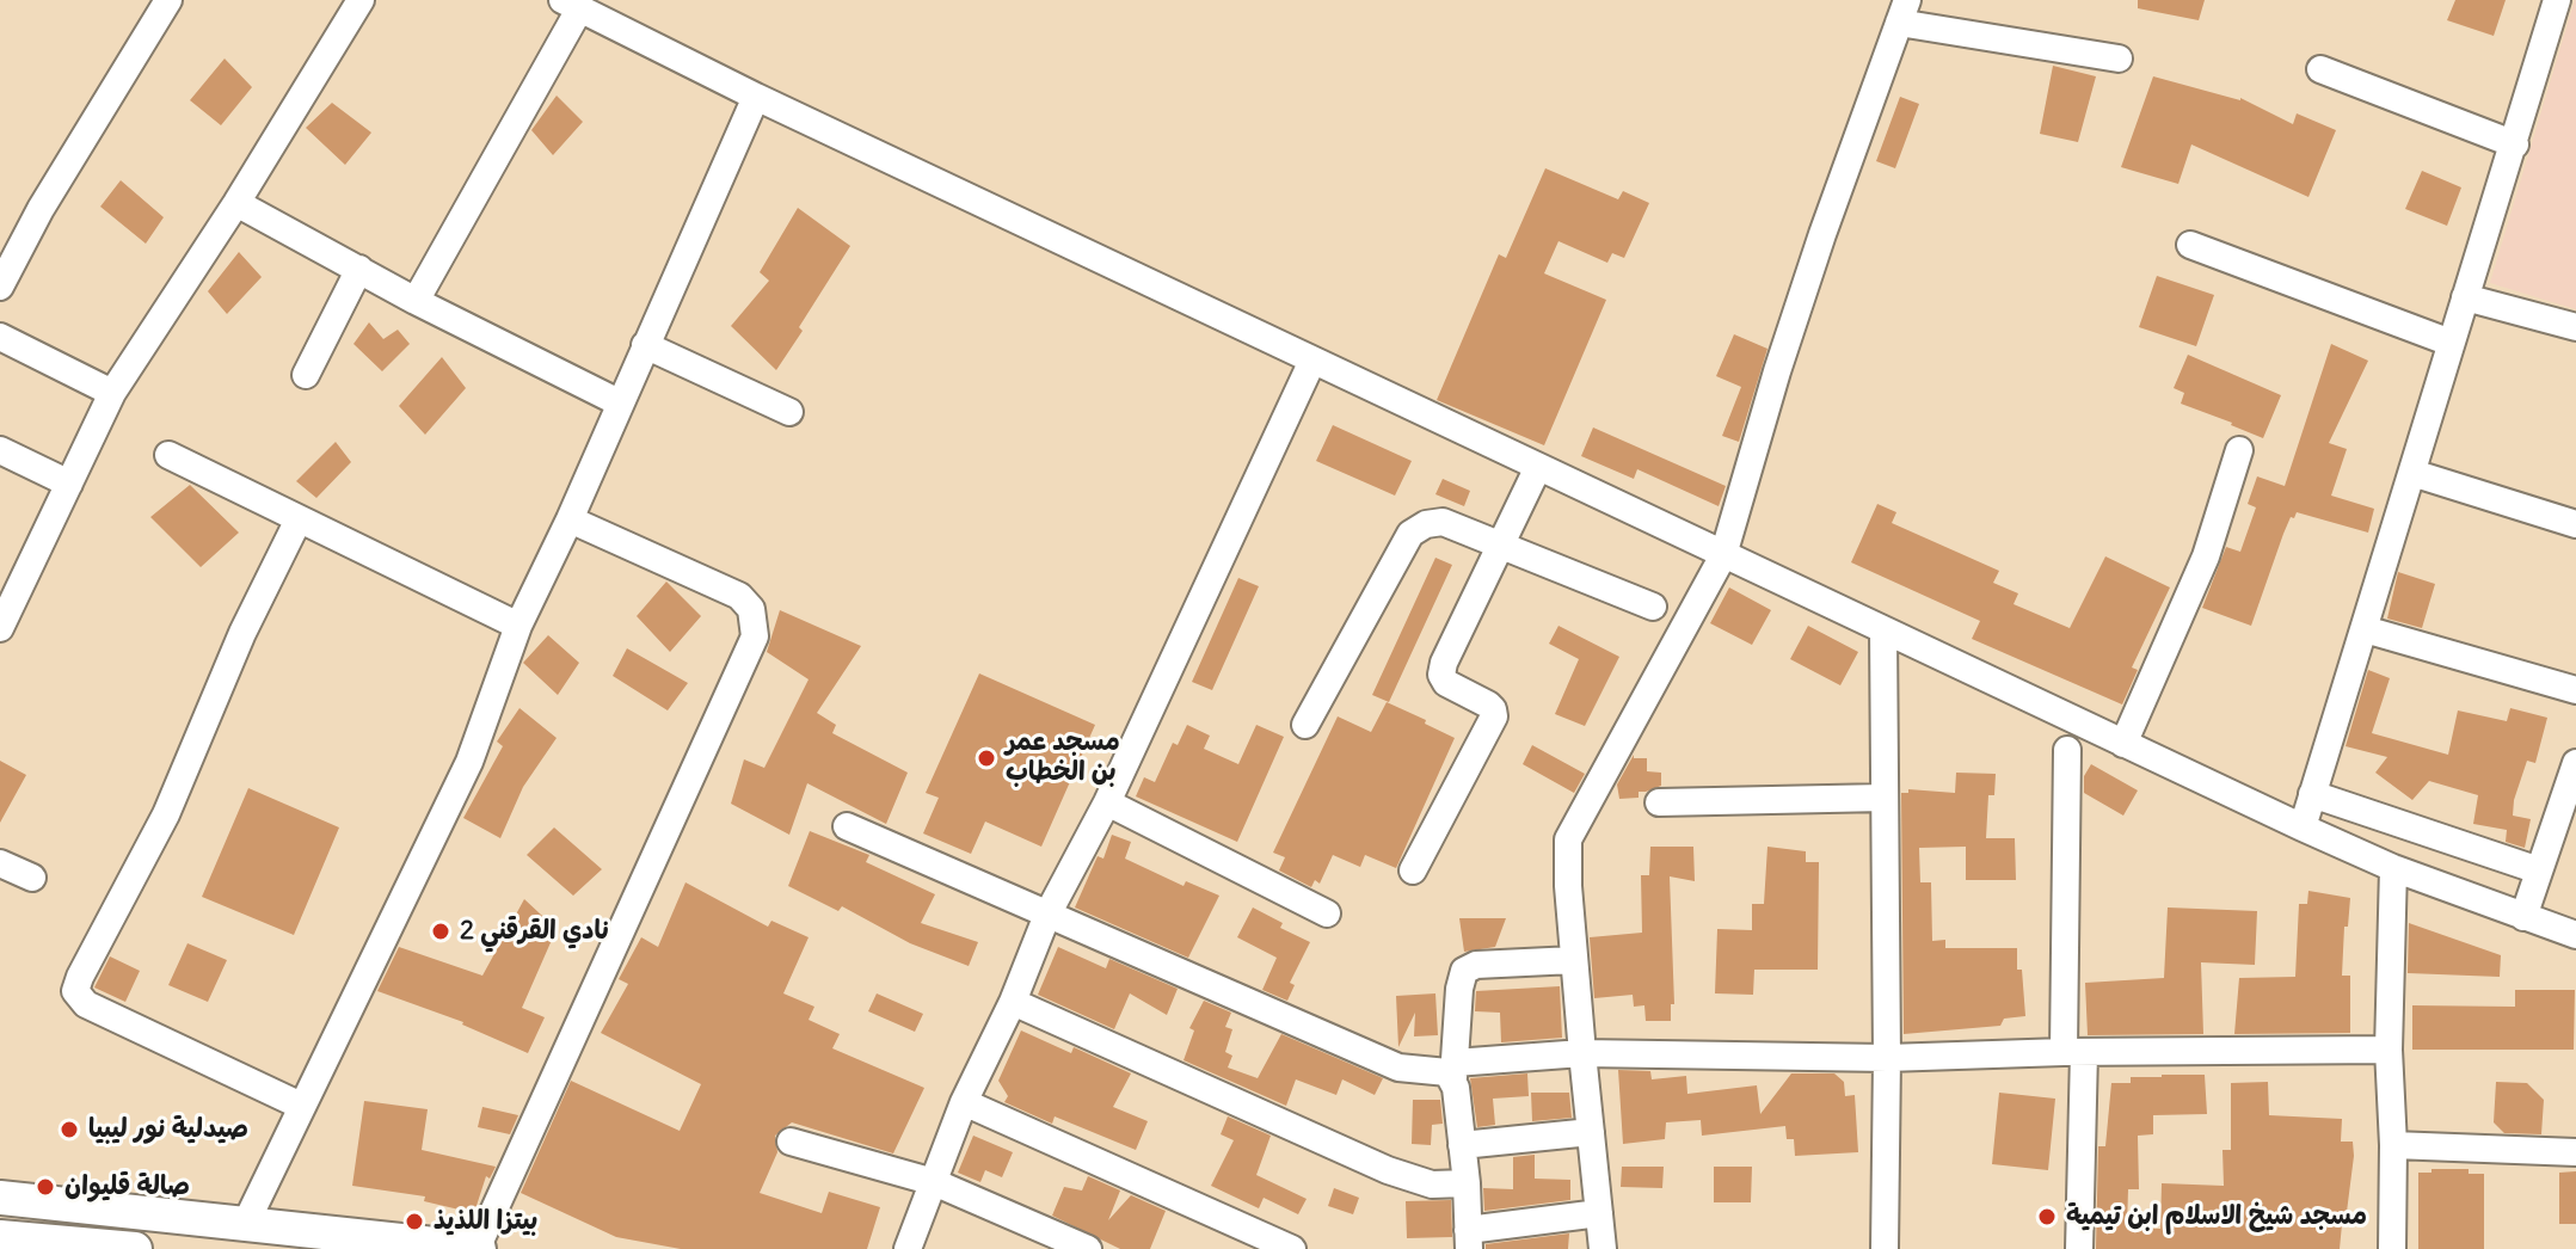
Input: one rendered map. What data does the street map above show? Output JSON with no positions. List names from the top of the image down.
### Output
{
  "places": [
    "مسجد عمر بن الخطاب",
    "نادي القرقني 2",
    "صيدلية نور ليبيا",
    "صالة قليوان",
    "مسجد شيخ الاسلام ابن تيمية",
    "بيتزا اللذيذ"
  ]
}
